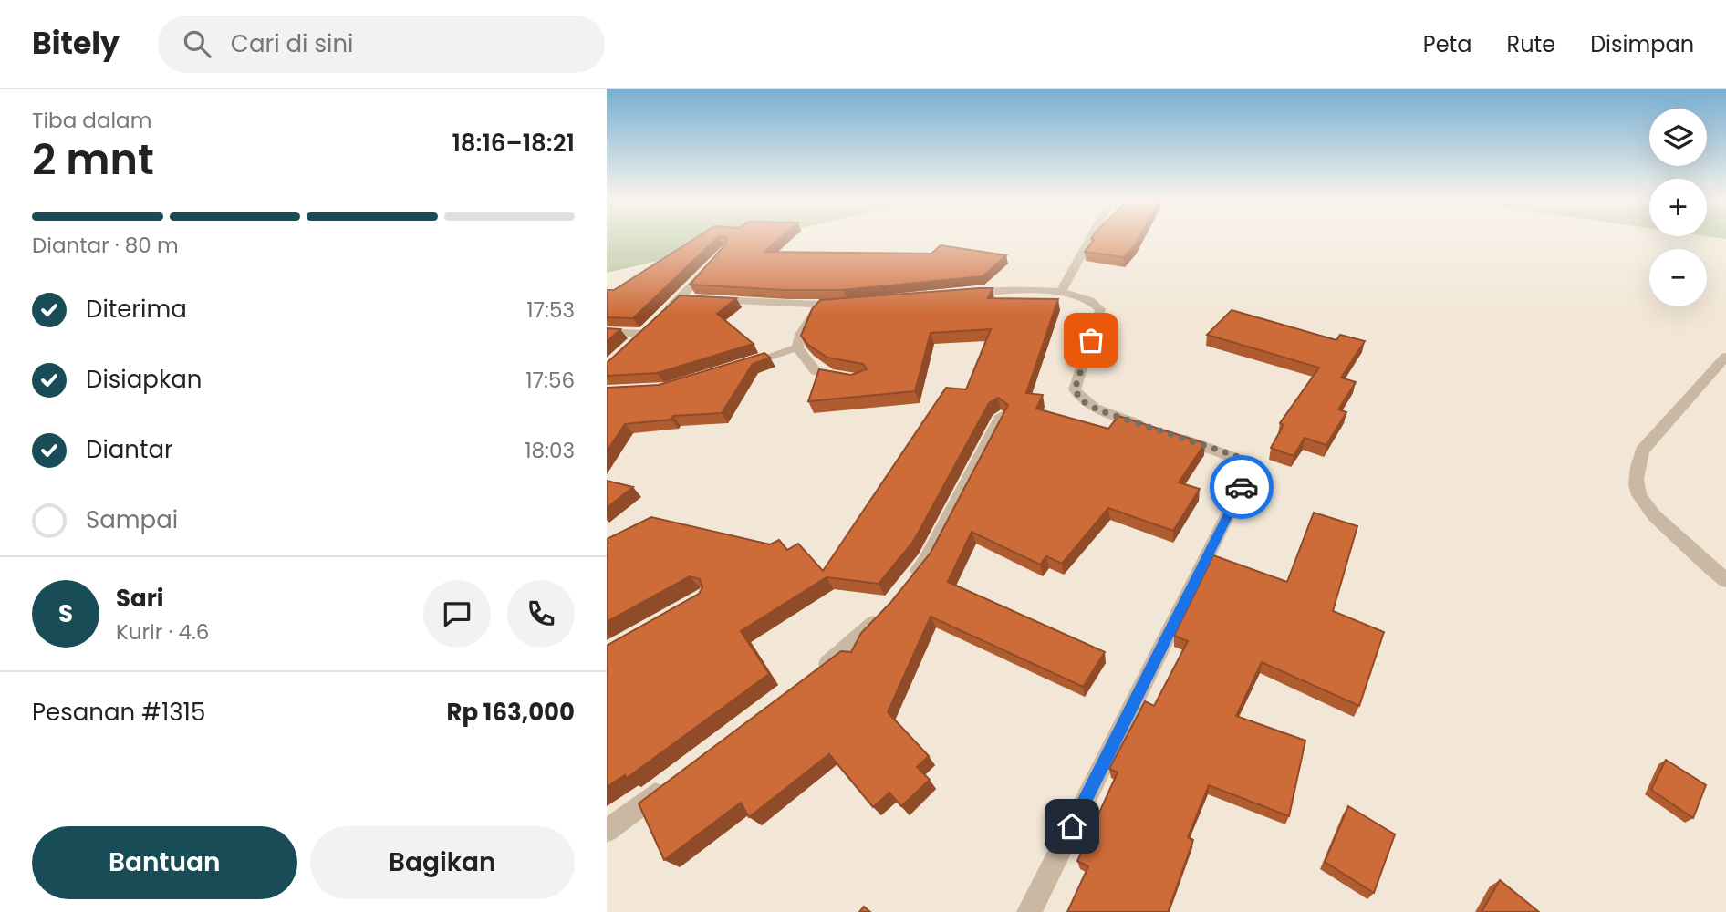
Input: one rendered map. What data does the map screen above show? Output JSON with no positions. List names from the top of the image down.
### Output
{
  "page": {
    "header": "Bitely",
    "search": "Cari di sini",
    "nav": ["Peta", "Rute", "Disimpan"],
    "heading": ["2 mnt", "Tiba dalam", "18:16–18:21"],
    "panel": [
      "Sari",
      "Kurir · 4.6",
      "Pesanan #1315",
      "Rp 163,000"
    ],
    "map_buttons": ["+", "−"],
    "bar": "Diantar · 80 m",
    "list": [
      ["Diterima", "17:53"],
      ["Disiapkan", "17:56"],
      ["Diantar", "18:03"],
      "Sampai"
    ],
    "round": "S",
    "buttons": ["Bantuan", "Bagikan"]
  }
}
